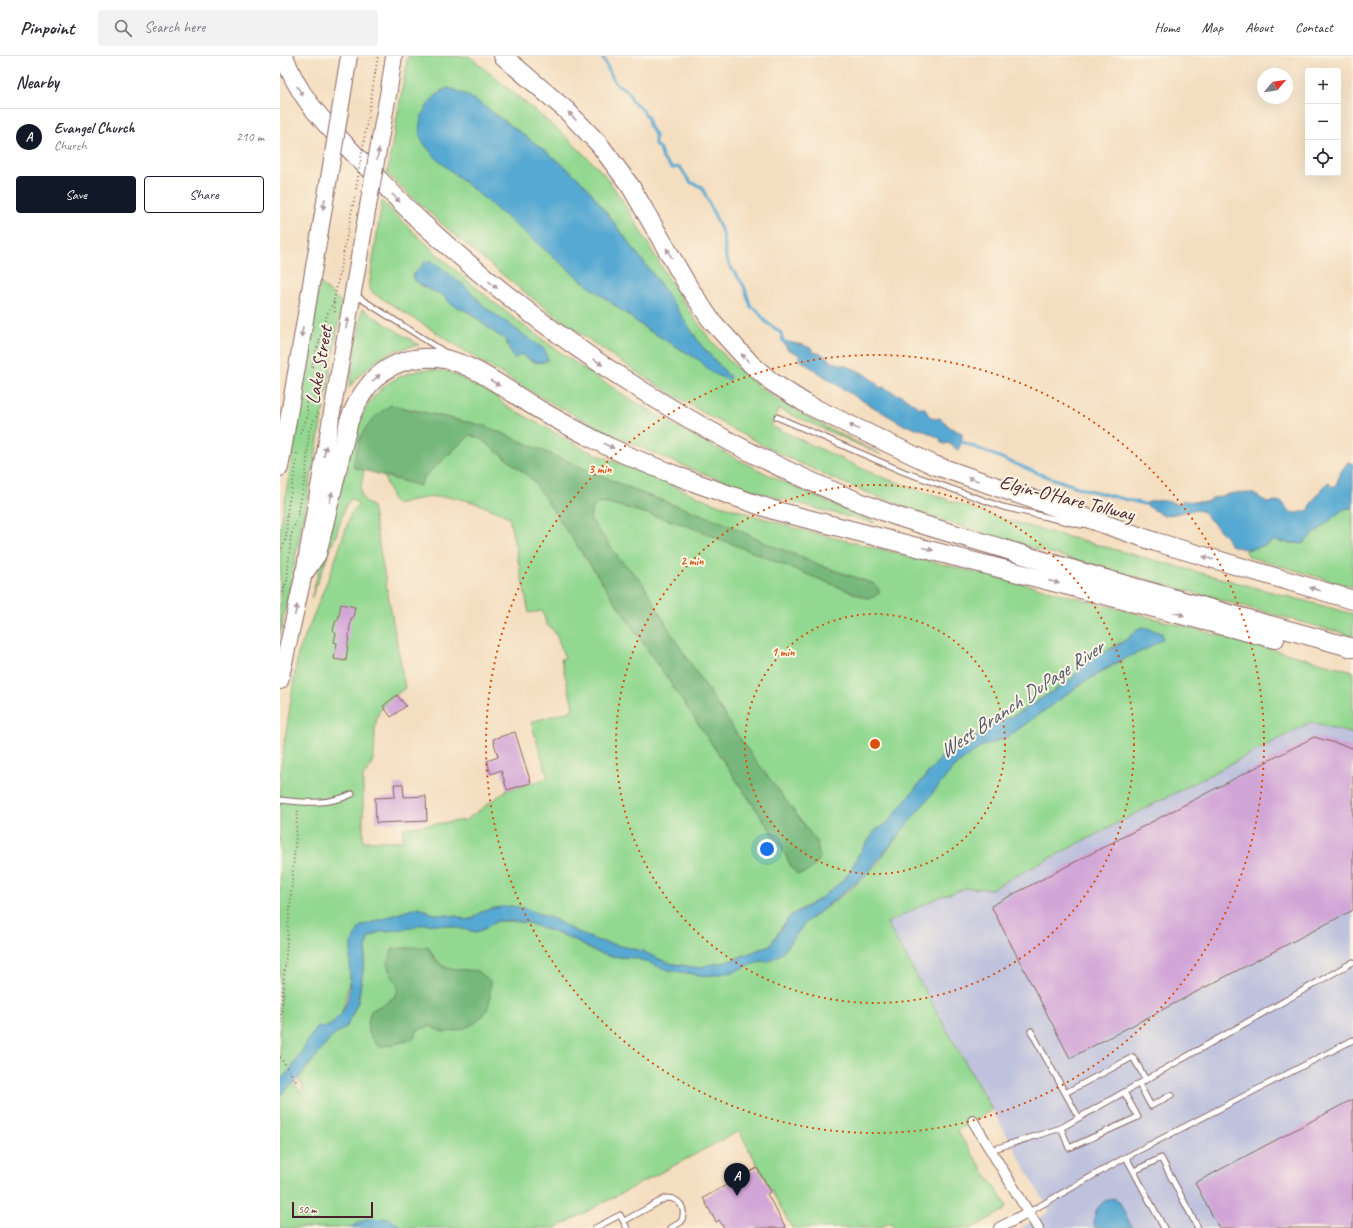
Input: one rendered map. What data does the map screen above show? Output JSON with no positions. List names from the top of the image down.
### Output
{
  "streets": {
    "highway": ["Elgin-O'Hare Tollway"],
    "main road": ["Lake Street"]
  },
  "water": ["West Branch DuPage River"],
  "scale_bar": "50 m",
  "north": "top right",
  "page": {
    "header": "Pinpoint",
    "search": "Search here",
    "nav": [
      "Home",
      "Map",
      "About",
      "Contact"
    ],
    "heading": "Nearby",
    "map_buttons": ["+", "−"],
    "list": [
      {
        "mark": "A",
        "name": "Evangel Church",
        "note": "Church",
        "value": "210 m"
      }
    ],
    "buttons": ["Save", "Share"],
    "pins": "A",
    "scale": "50 m"
  },
  "rings": ["3 min", "2 min", "1 min"]
}
